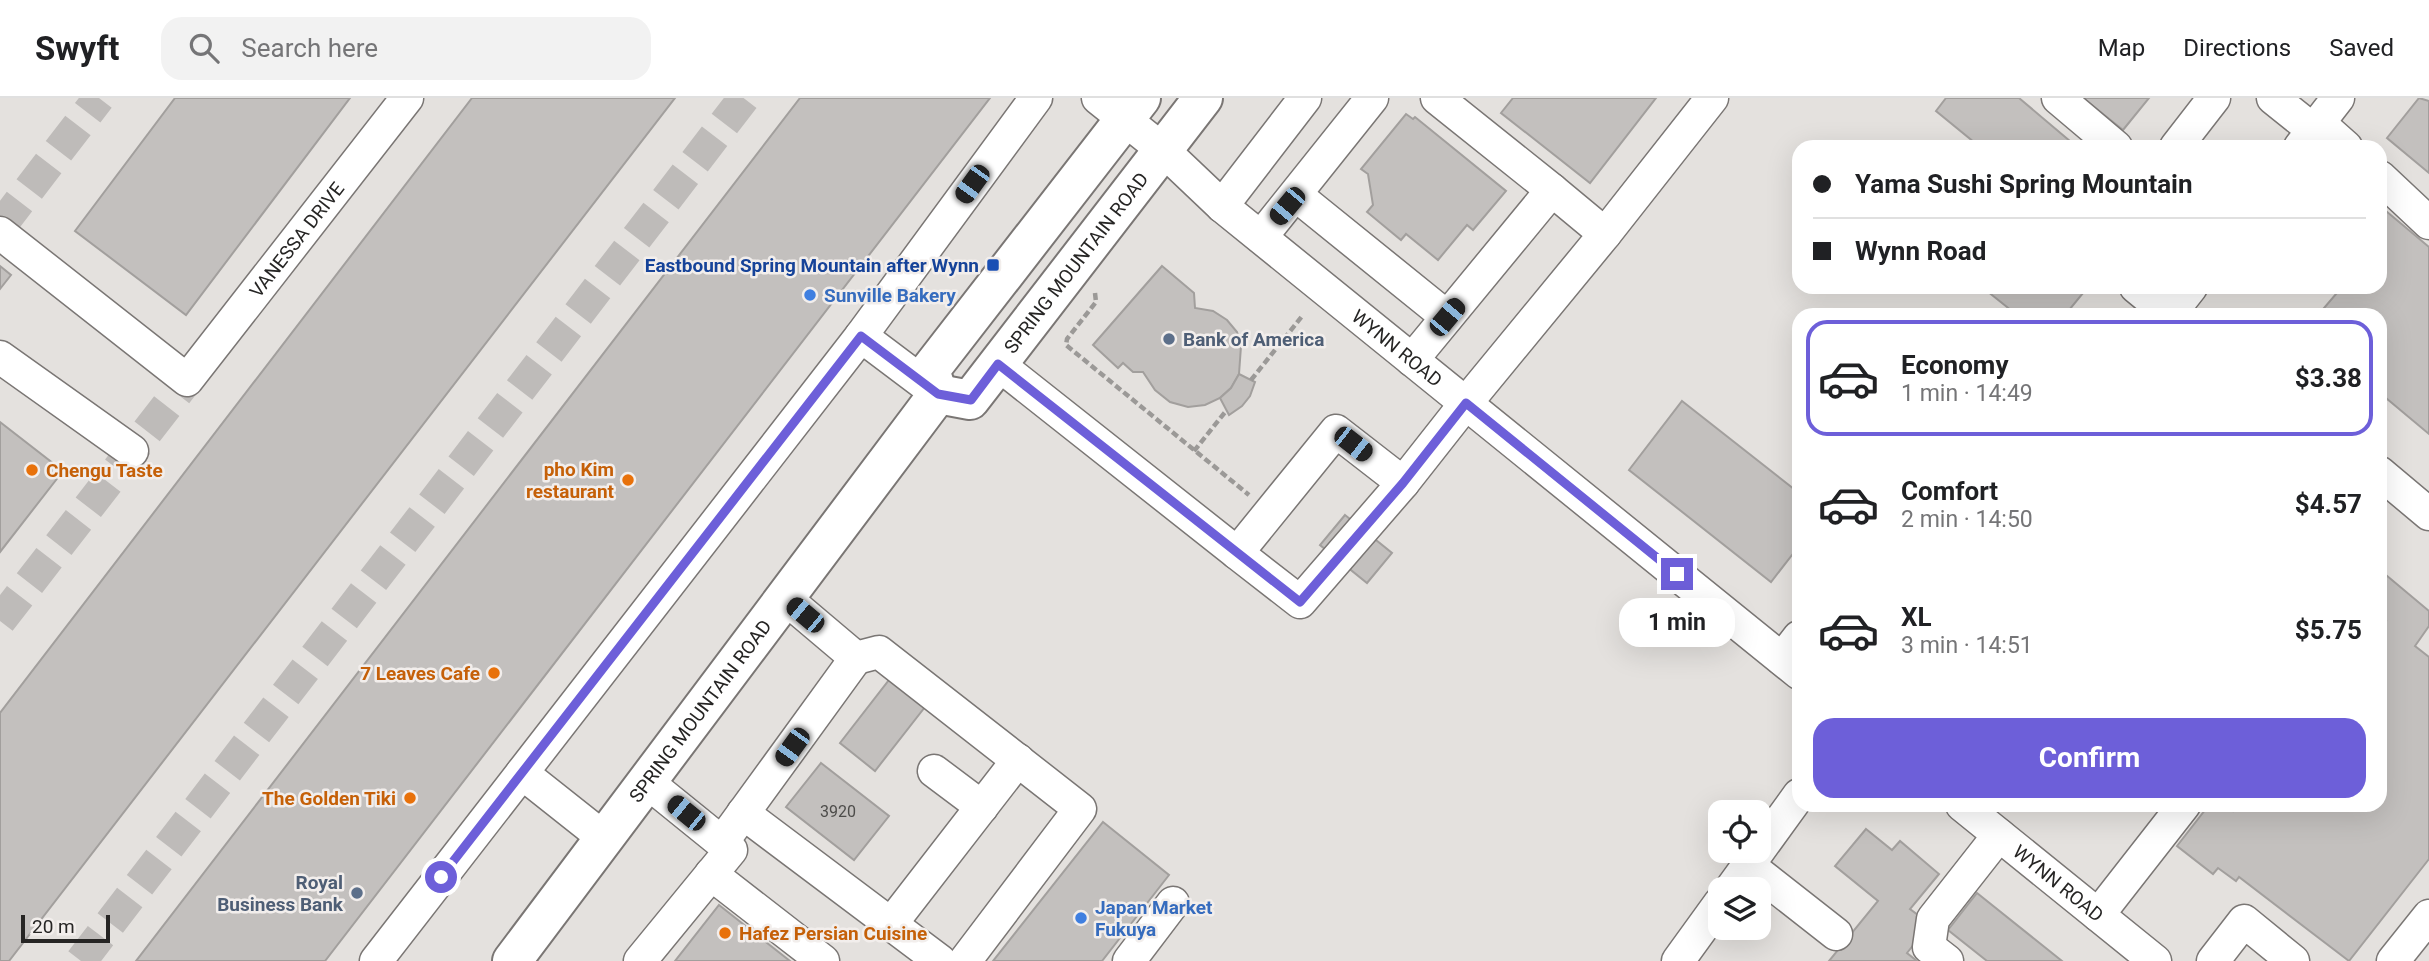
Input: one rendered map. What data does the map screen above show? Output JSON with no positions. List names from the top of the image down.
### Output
{
  "streets": {
    "main road": ["SPRING MOUNTAIN ROAD"],
    "street": ["VANESSA DRIVE", "WYNN ROAD"]
  },
  "crossings": [
    ["SPRING MOUNTAIN ROAD", "WYNN ROAD"]
  ],
  "places": {
    "transit": ["Eastbound Spring Mountain after Wynn"],
    "other": [
      "Sunville Bakery",
      "Bank of America",
      "Chengu Taste",
      "pho Kim restaurant",
      "7 Leaves Cafe",
      "The Golden Tiki",
      "Royal Business Bank",
      "Japan Market Fukuya",
      "Hafez Persian Cuisine"
    ]
  },
  "house_numbers": ["3920"],
  "scale_bar": "20 m",
  "page": {
    "header": "Swyft",
    "search": "Search here",
    "nav": ["Map", "Directions", "Saved"],
    "banner": ["Yama Sushi Spring Mountain", "Wynn Road"],
    "list": [
      {
        "name": "Economy",
        "note": "1 min · 14:49",
        "value": "$3.38"
      },
      {
        "name": "Comfort",
        "note": "2 min · 14:50",
        "value": "$4.57"
      },
      {
        "name": "XL",
        "note": "3 min · 14:51",
        "value": "$5.75"
      }
    ],
    "bubble": "1 min",
    "buttons": "Confirm",
    "scale": "20 m"
  }
}
